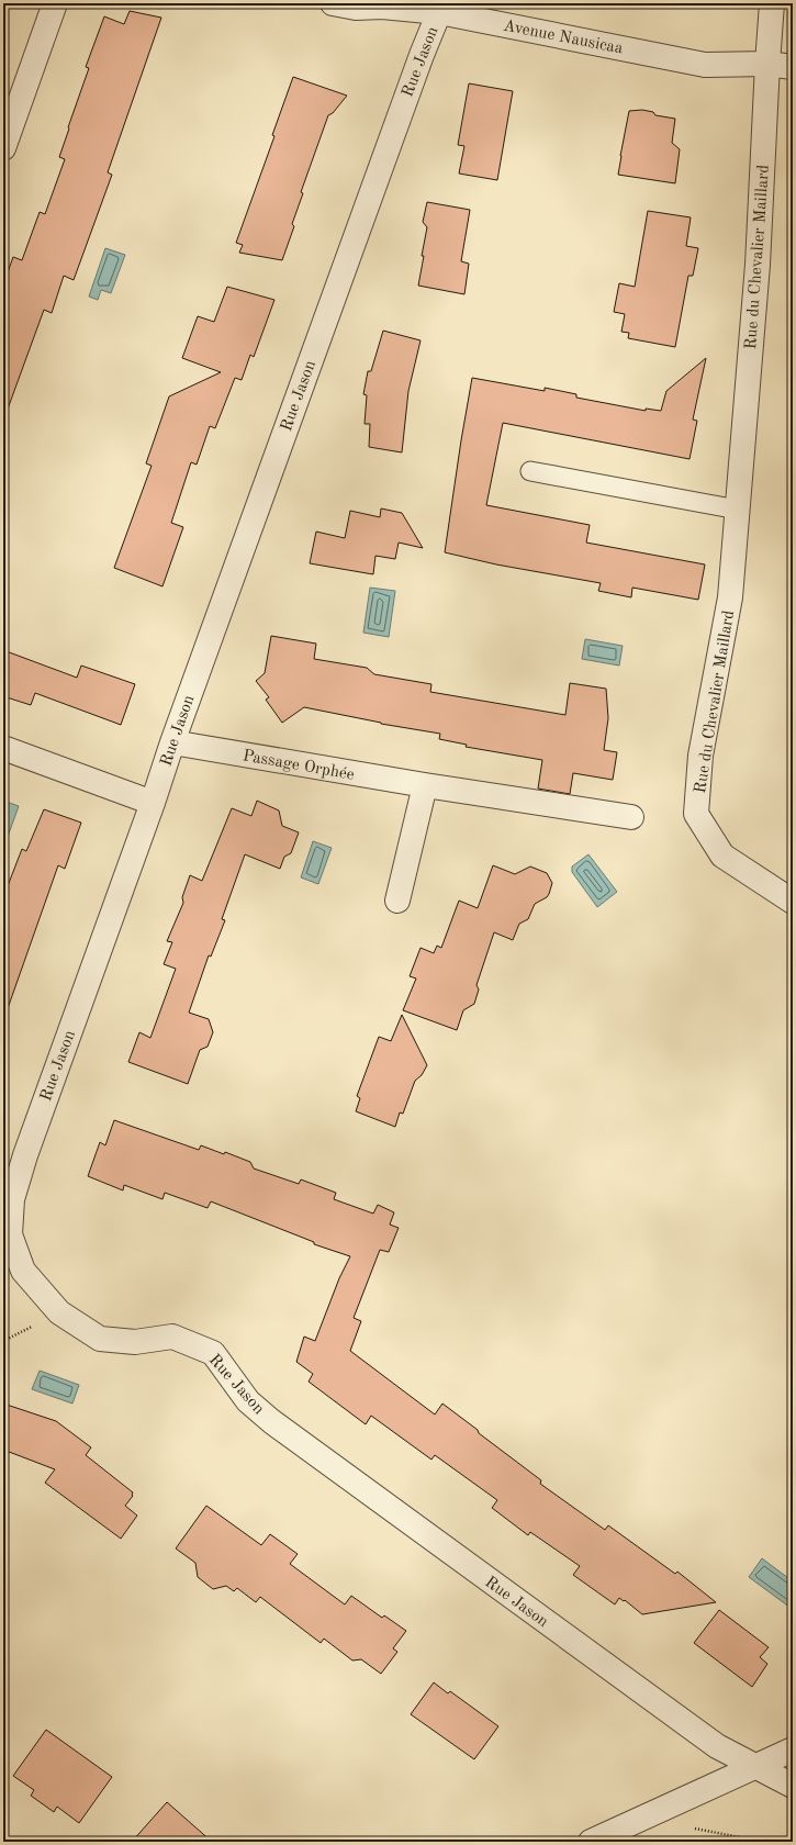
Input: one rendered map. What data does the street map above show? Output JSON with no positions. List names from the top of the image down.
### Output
{
  "streets": {
    "street": [
      "Avenue Nausicaa",
      "Rue Jason",
      "Rue du Chevalier Maillard",
      "Passage Orphée"
    ]
  },
  "crossings": [
    ["Avenue Nausicaa", "Rue Jason"],
    ["Avenue Nausicaa", "Rue du Chevalier Maillard"],
    ["Rue Jason", "Passage Orphée"]
  ]
}
